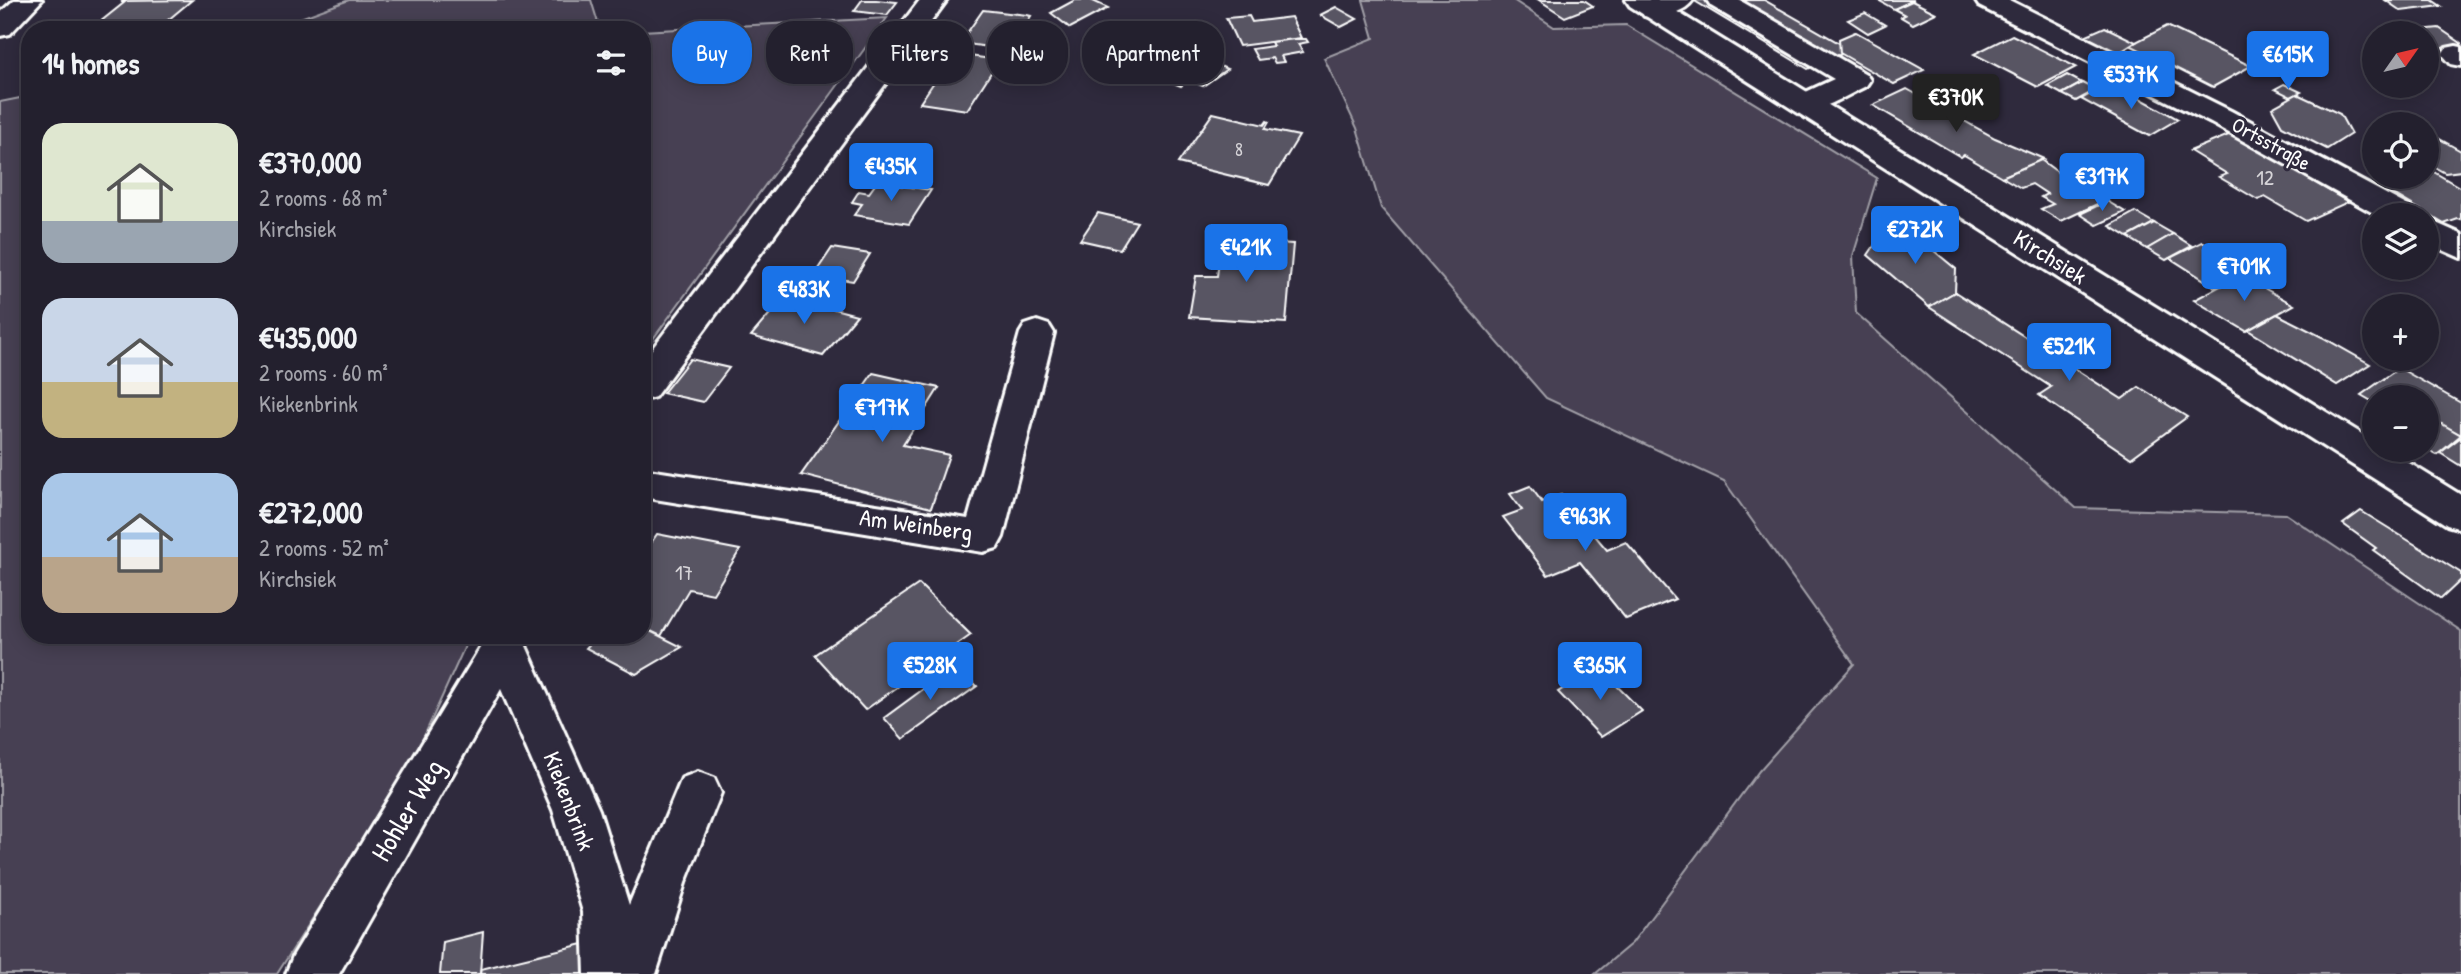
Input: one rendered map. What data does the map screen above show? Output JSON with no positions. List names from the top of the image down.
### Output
{
  "streets": {
    "street": [
      "Ortsstraße",
      "Kirchsiek",
      "Am Weinberg",
      "Kiekenbrink",
      "Hohler Weg"
    ]
  },
  "house_numbers": ["8", "12", "17"],
  "north": "top right",
  "page": {
    "map_buttons": ["+", "−"],
    "chip": [
      "Buy",
      "Rent",
      "Filters",
      "New",
      "Apartment"
    ],
    "heading": "14 homes",
    "price": [
      "€615K",
      "€537K",
      "€370K",
      "€435K",
      "€317K",
      "€272K",
      "€421K",
      "€701K",
      "€483K",
      "€521K",
      "€717K",
      "€963K",
      "€528K",
      "€365K"
    ],
    "list": [
      {
        "name": "€370,000",
        "note": "2 rooms · 68 m² · Kirchsiek"
      },
      {
        "name": "€435,000",
        "note": "2 rooms · 60 m² · Kiekenbrink"
      },
      {
        "name": "€272,000",
        "note": "2 rooms · 52 m² · Kirchsiek"
      }
    ]
  }
}
